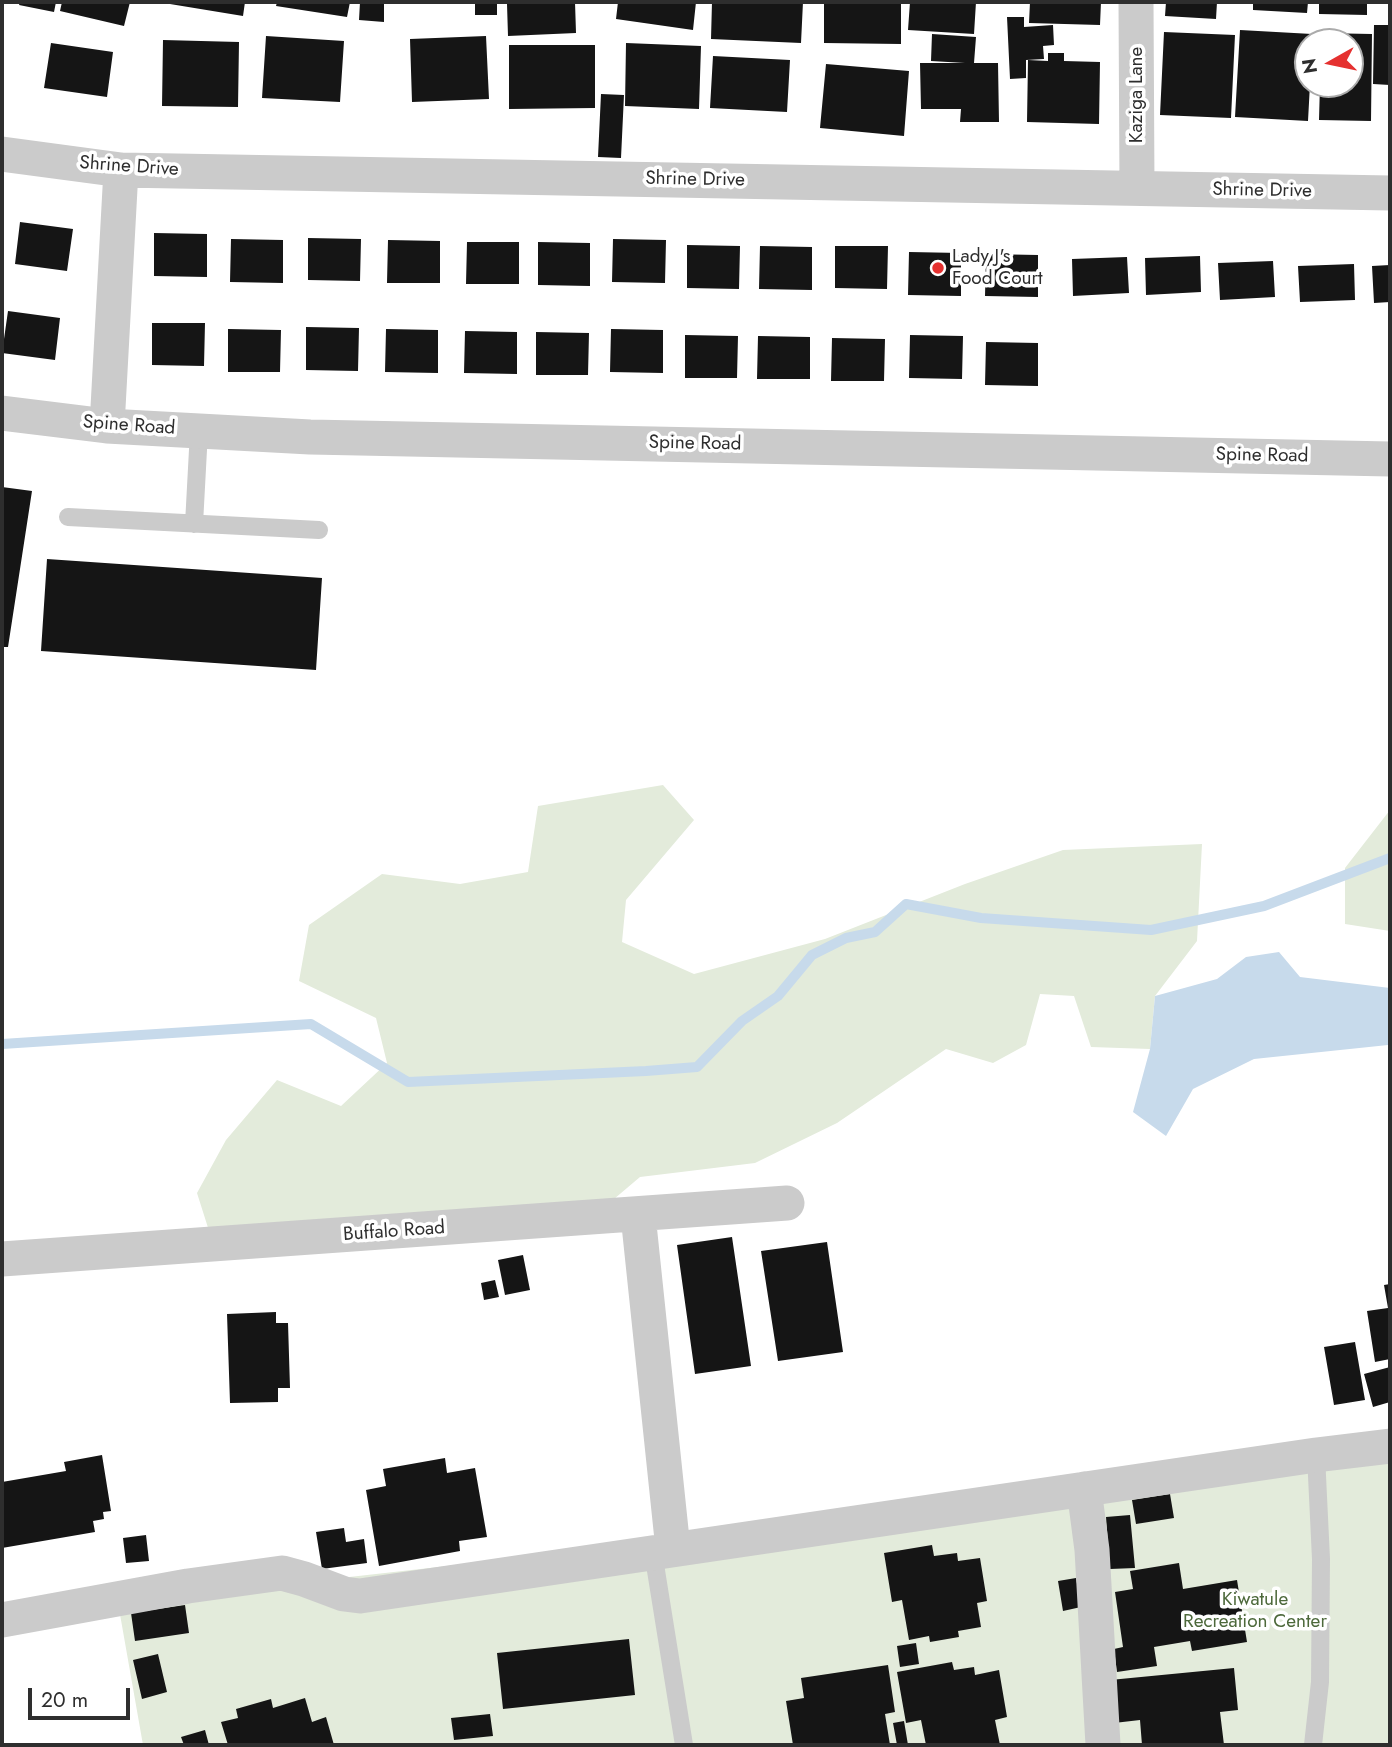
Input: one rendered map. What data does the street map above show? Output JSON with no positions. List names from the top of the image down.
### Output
{
  "streets": {
    "street": [
      "Kaziga Lane",
      "Shrine Drive",
      "Spine Road",
      "Buffalo Road"
    ]
  },
  "crossings": [
    ["Kaziga Lane", "Shrine Drive"]
  ],
  "parks": ["Kiwatule Recreation Center"],
  "places": ["Lady J's Food Court"],
  "scale_bar": "20 m",
  "north": "left"
}
